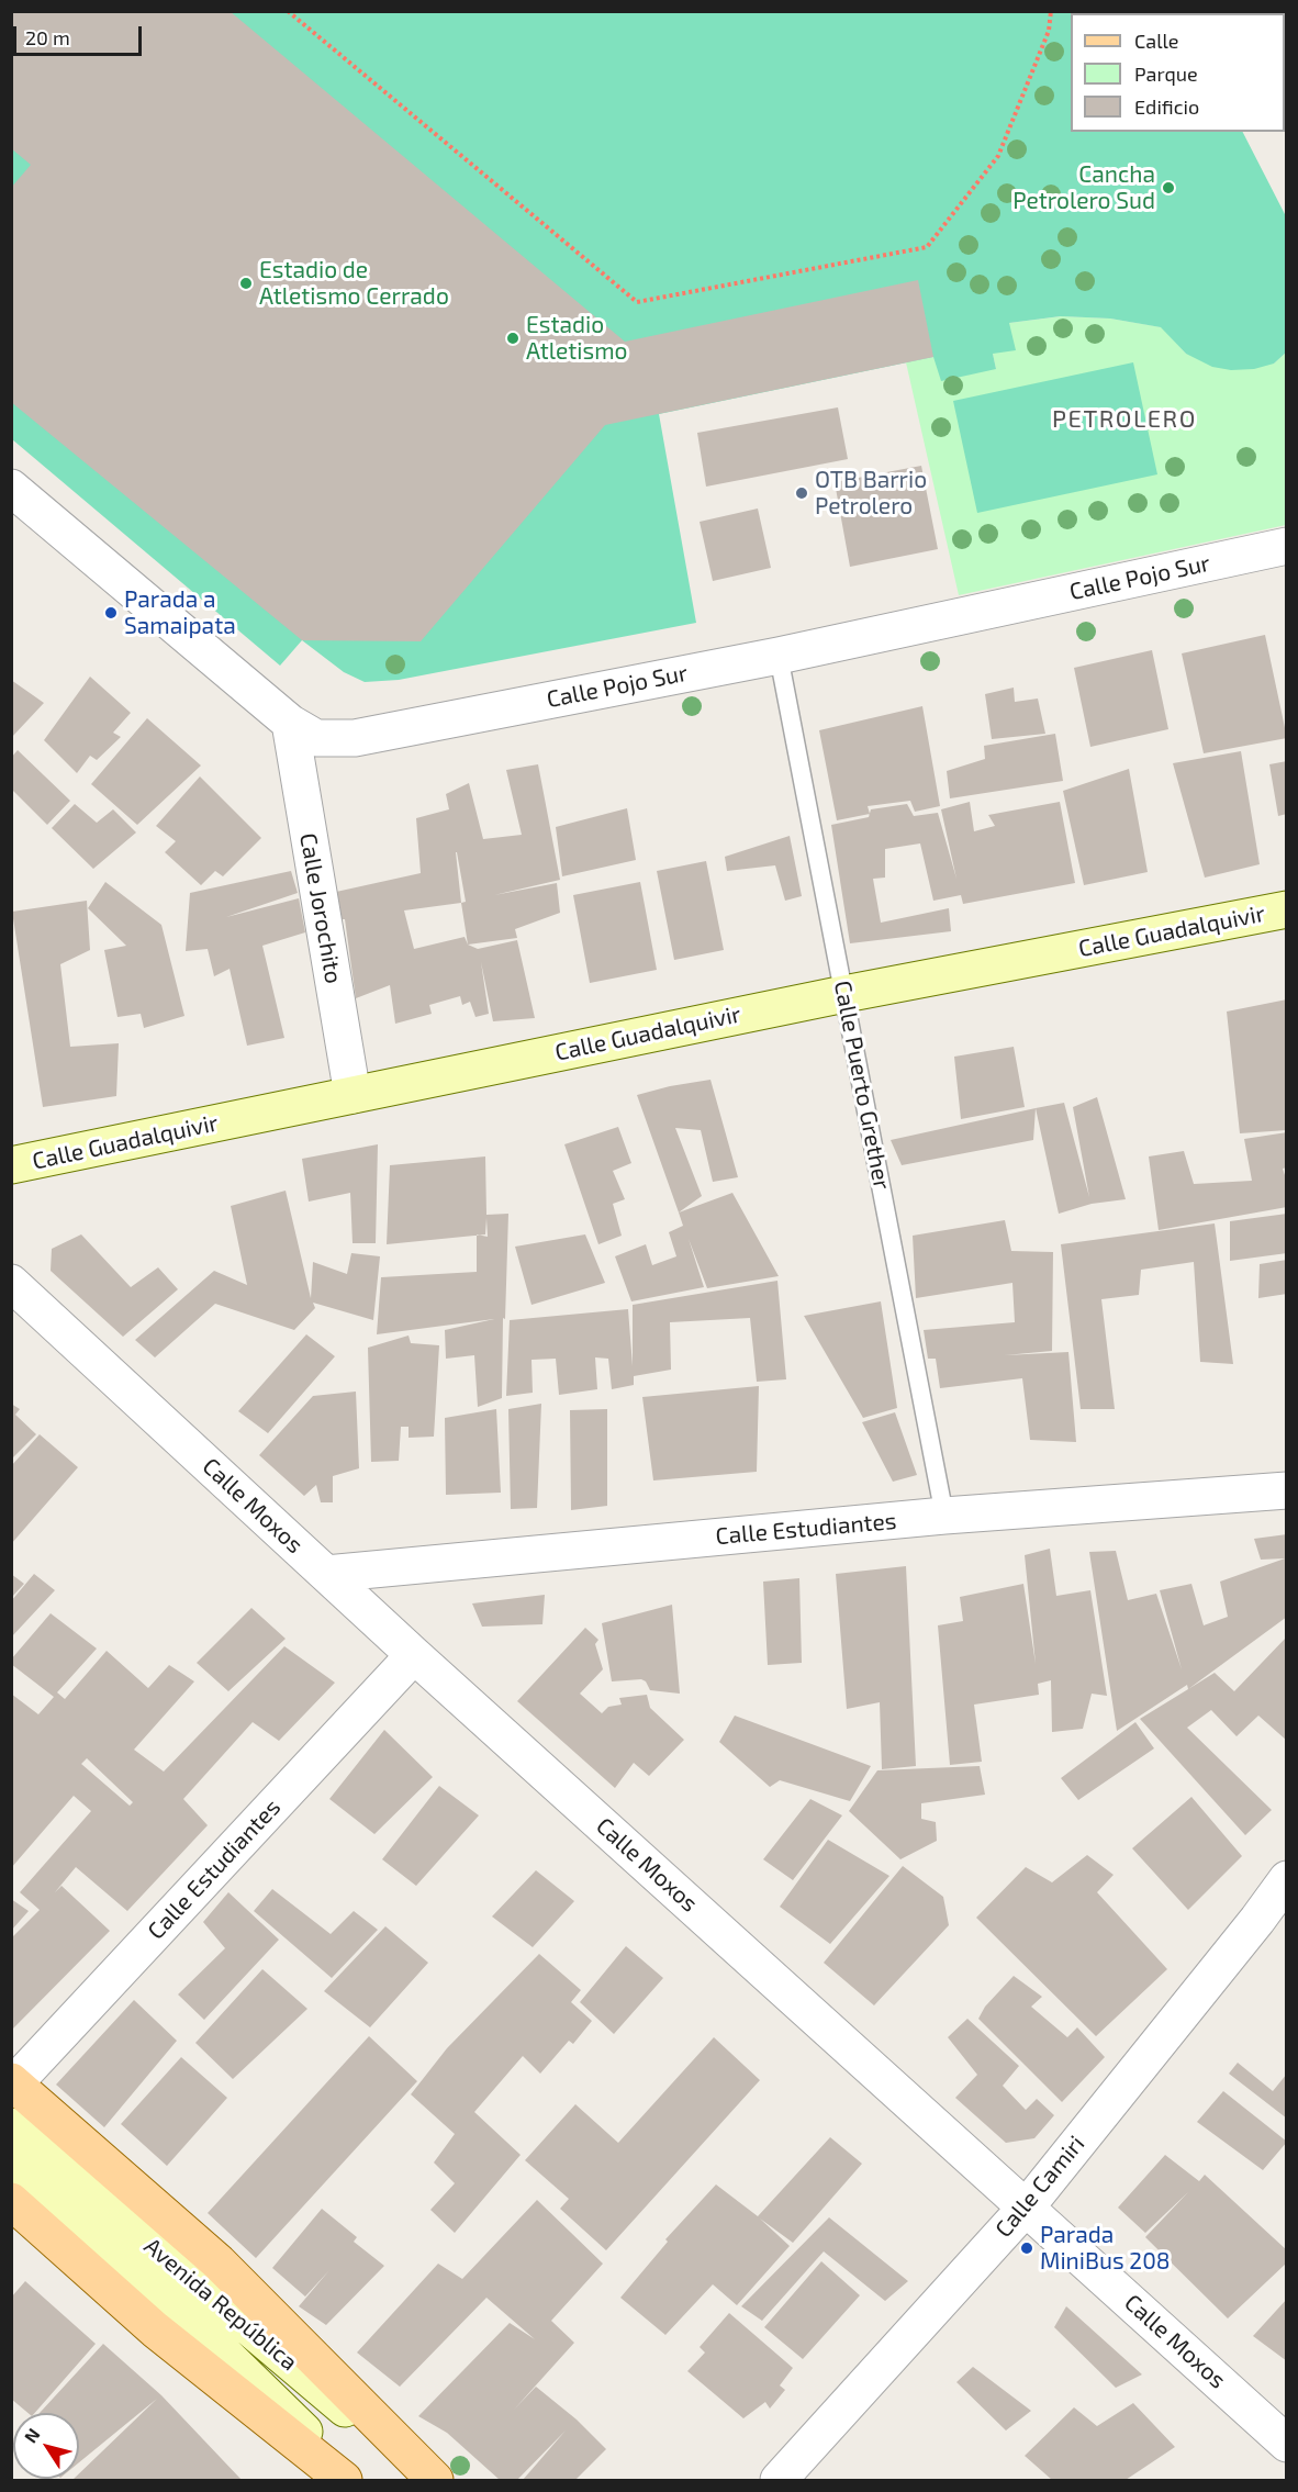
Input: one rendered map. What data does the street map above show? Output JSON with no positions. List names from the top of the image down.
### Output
{
  "streets": {
    "street": [
      "Calle Pojo Sur",
      "Calle Jorochito",
      "Calle Guadalquivir",
      "Calle Moxos",
      "Calle Estudiantes",
      "Calle Camiri",
      "Avenida República"
    ],
    "lane": ["Calle Puerto Grether"]
  },
  "crossings": [
    ["Calle Pojo Sur", "Calle Jorochito"],
    ["Calle Pojo Sur", "Calle Puerto Grether"],
    ["Calle Jorochito", "Calle Guadalquivir"],
    ["Calle Guadalquivir", "Calle Puerto Grether"],
    ["Calle Puerto Grether", "Calle Estudiantes"],
    ["Calle Moxos", "Calle Estudiantes"],
    ["Calle Moxos", "Calle Camiri"]
  ],
  "districts": ["PETROLERO"],
  "places": [
    "Cancha Petrolero Sud",
    "Estadio de Atletismo Cerrado",
    "Estadio Atletismo",
    "OTB Barrio Petrolero",
    "Parada a Samaipata",
    "Parada MiniBus 208"
  ],
  "legend": ["Calle", "Parque", "Edificio"],
  "scale_bar": "20 m",
  "north": "top left"
}
